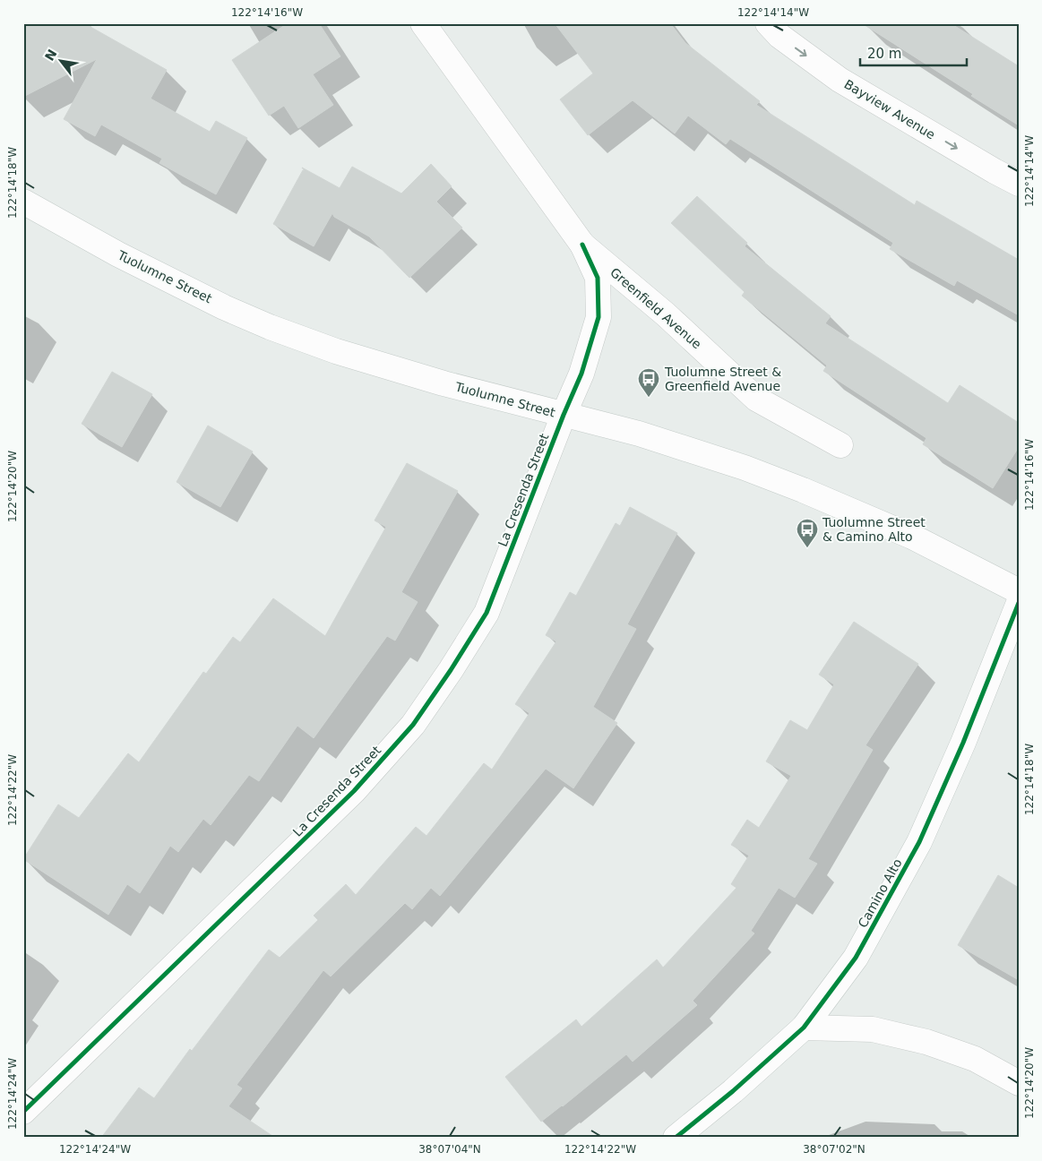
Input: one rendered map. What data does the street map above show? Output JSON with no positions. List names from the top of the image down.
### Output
{
  "streets": {
    "street": [
      "Bayview Avenue",
      "Tuolumne Street",
      "Greenfield Avenue",
      "La Cresenda Street",
      "Camino Alto"
    ]
  },
  "crossings": [
    ["Tuolumne Street", "Greenfield Avenue"],
    ["Tuolumne Street", "La Cresenda Street"],
    ["Greenfield Avenue", "La Cresenda Street"]
  ],
  "one_way": ["Bayview Avenue"],
  "places": {
    "bus stop": ["Tuolumne Street & Greenfield Avenue", "Tuolumne Street & Camino Alto"]
  },
  "scale_bar": "20 m",
  "north": "top left",
  "coordinates": [
    "122°14'16\"W",
    "122°14'14\"W",
    "122°14'18\"W",
    "122°14'20\"W",
    "122°14'22\"W",
    "122°14'24\"W",
    "38°07'04\"N",
    "38°07'02\"N"
  ]
}
